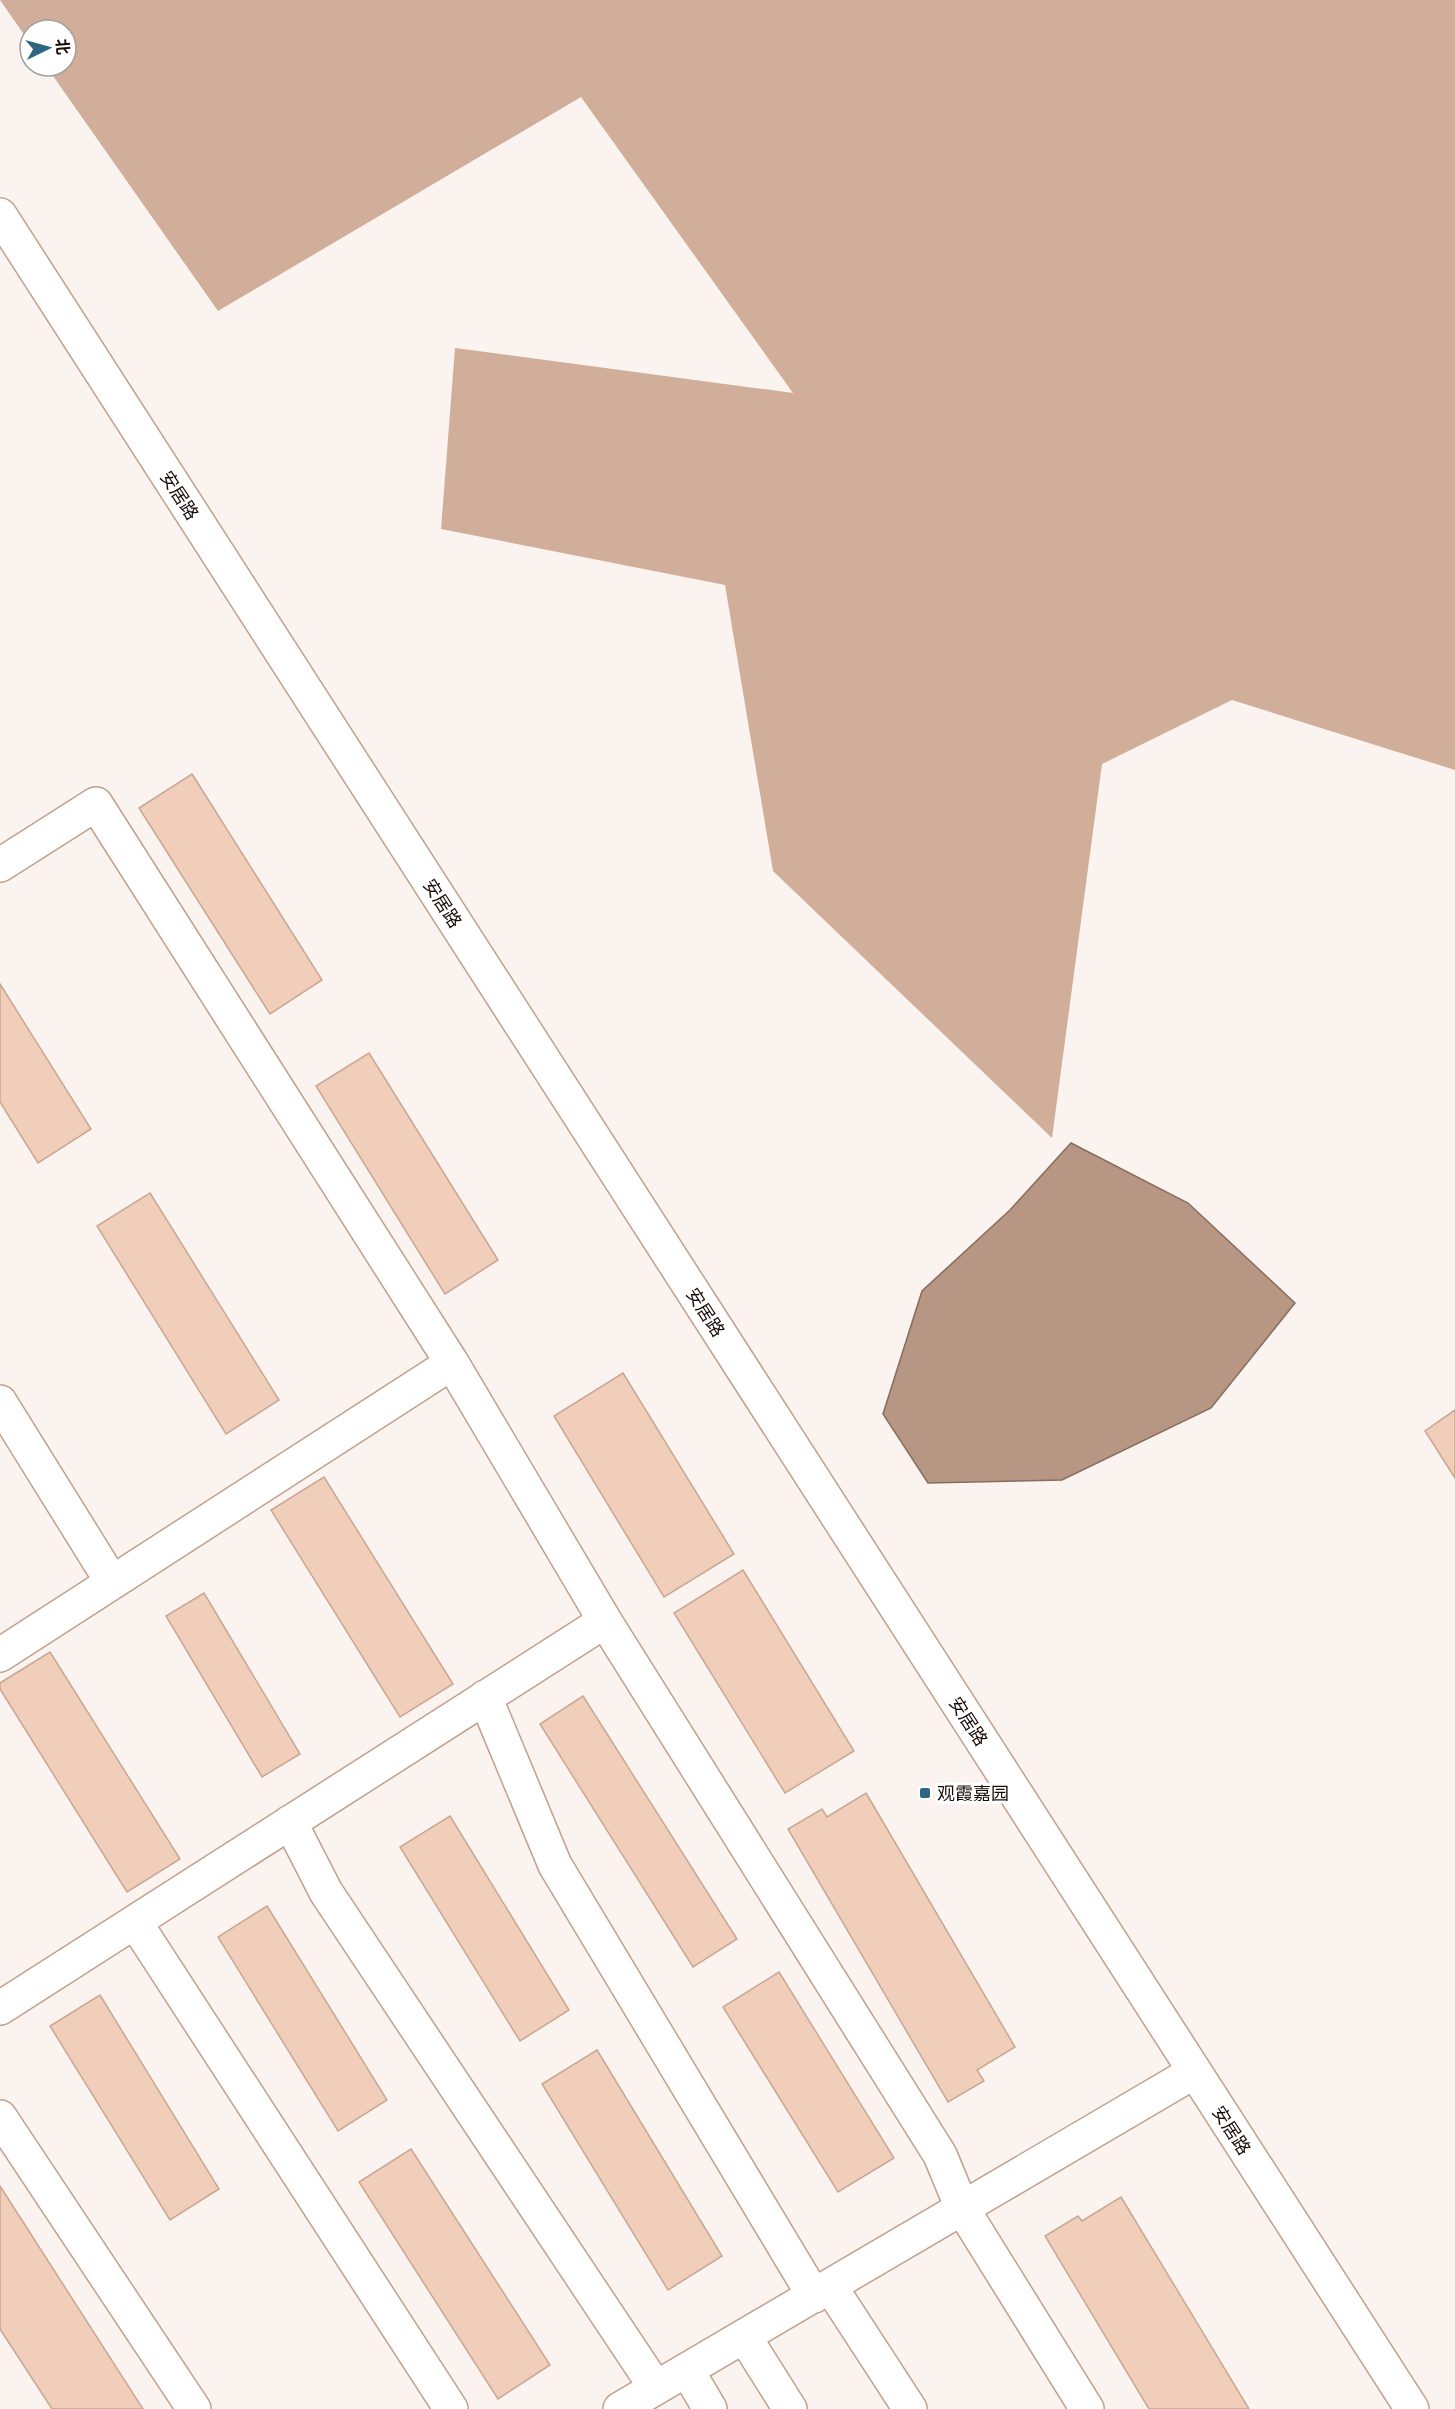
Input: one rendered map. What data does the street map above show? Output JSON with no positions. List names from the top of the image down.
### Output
{
  "streets": {
    "street": ["安居路"]
  },
  "places": {
    "transit": ["观霞嘉园"]
  },
  "north": "right"
}
